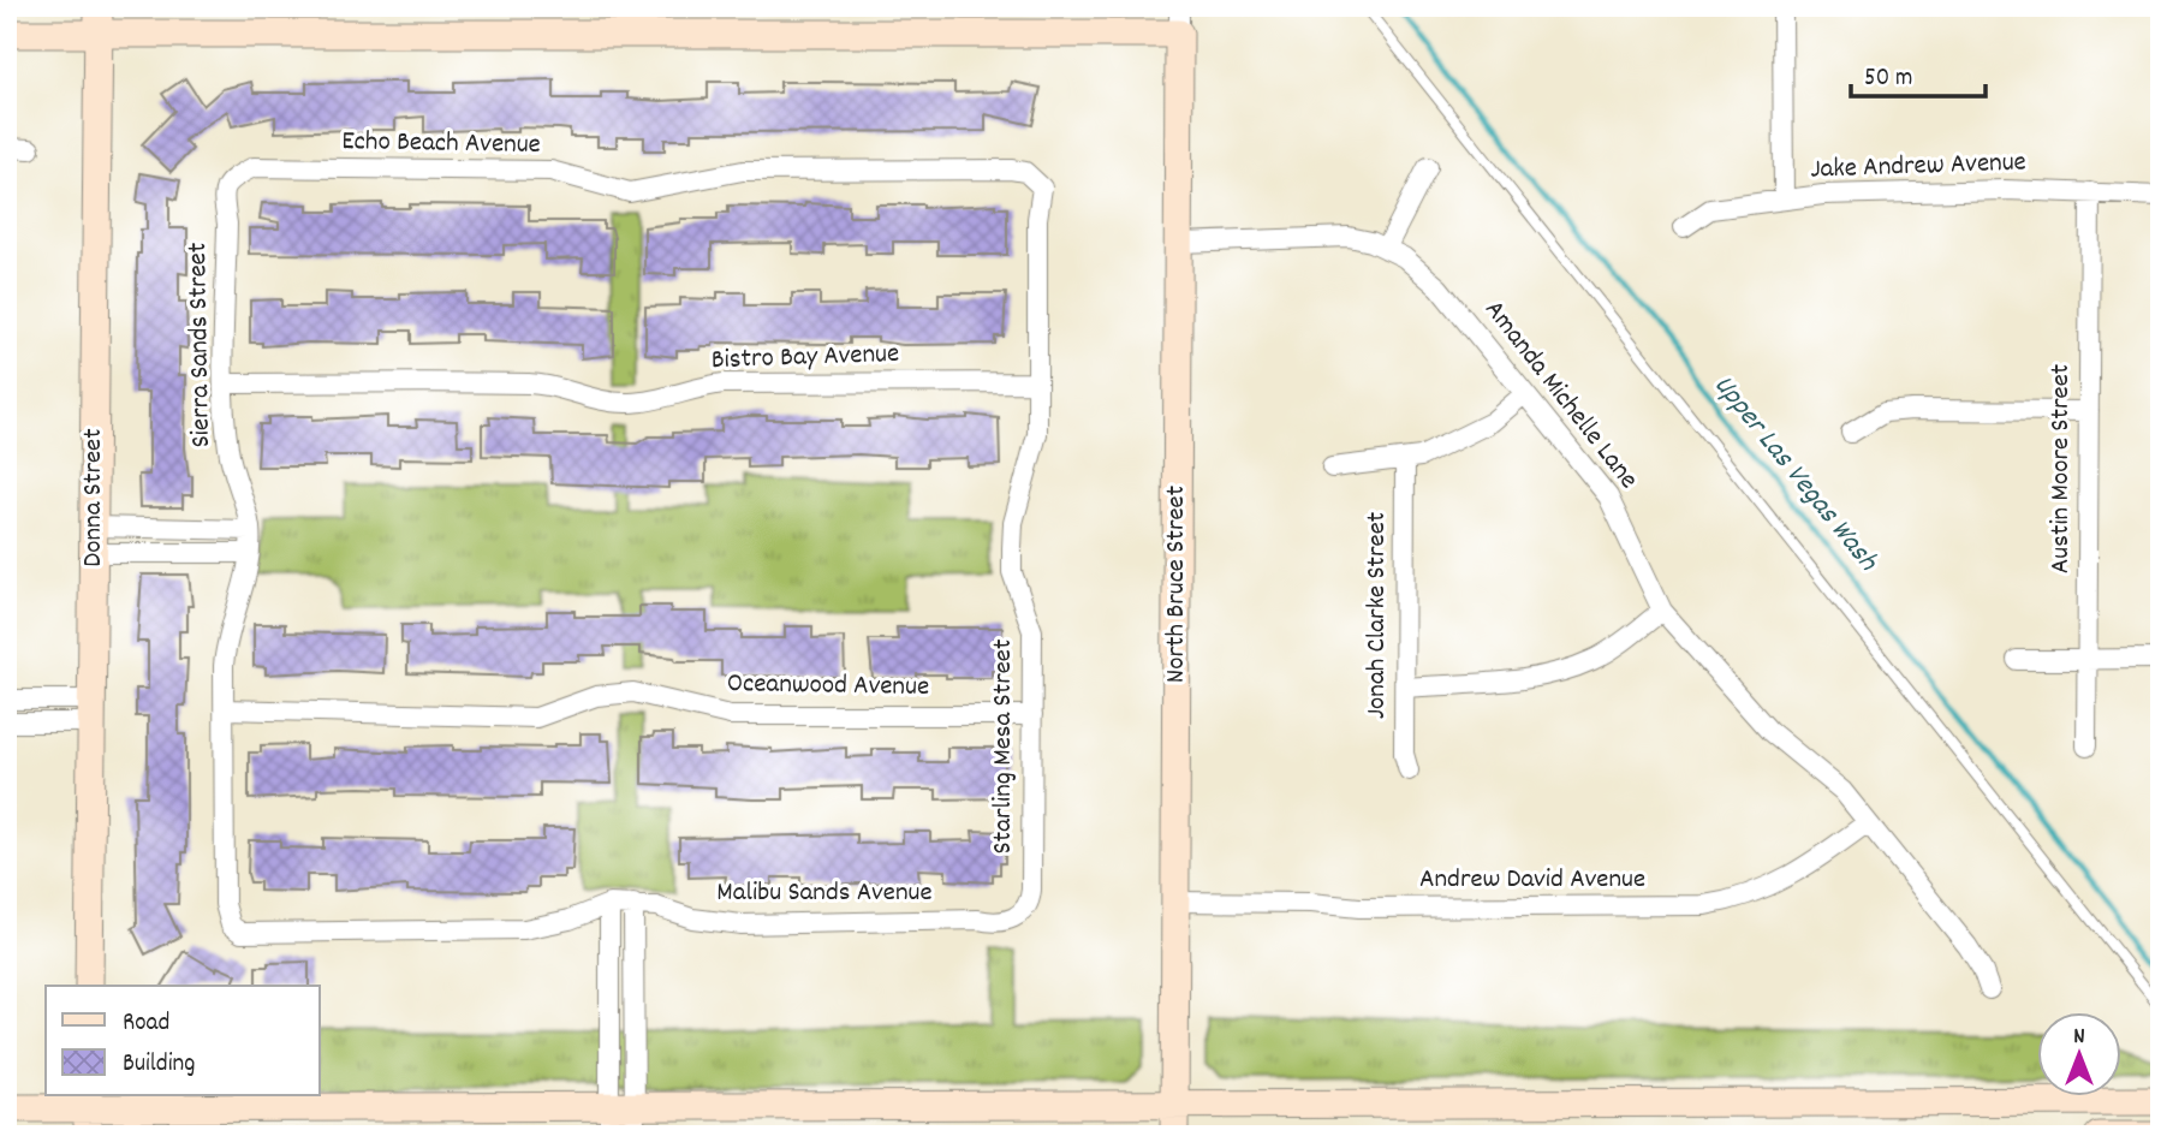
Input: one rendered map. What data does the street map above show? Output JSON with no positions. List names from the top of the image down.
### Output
{
  "streets": {
    "street": [
      "Echo Beach Avenue",
      "Jake Andrew Avenue",
      "Sierra Sands Street",
      "Bistro Bay Avenue",
      "Amanda Michelle Lane",
      "Austin Moore Street",
      "Donna Street",
      "North Bruce Street",
      "Jonah Clarke Street",
      "Oceanwood Avenue",
      "Starling Mesa Street",
      "Andrew David Avenue",
      "Malibu Sands Avenue"
    ]
  },
  "crossings": [
    ["Echo Beach Avenue", "Sierra Sands Street"],
    ["Echo Beach Avenue", "Starling Mesa Street"],
    ["Jake Andrew Avenue", "Austin Moore Street"],
    ["Sierra Sands Street", "Bistro Bay Avenue"],
    ["Sierra Sands Street", "Oceanwood Avenue"],
    ["Sierra Sands Street", "Malibu Sands Avenue"],
    ["Bistro Bay Avenue", "Starling Mesa Street"],
    ["Amanda Michelle Lane", "North Bruce Street"],
    ["Amanda Michelle Lane", "Andrew David Avenue"],
    ["North Bruce Street", "Andrew David Avenue"],
    ["Oceanwood Avenue", "Starling Mesa Street"],
    ["Starling Mesa Street", "Malibu Sands Avenue"]
  ],
  "water": ["Upper Las Vegas Wash"],
  "legend": ["Road", "Building"],
  "scale_bar": "50 m",
  "north": "top"
}
